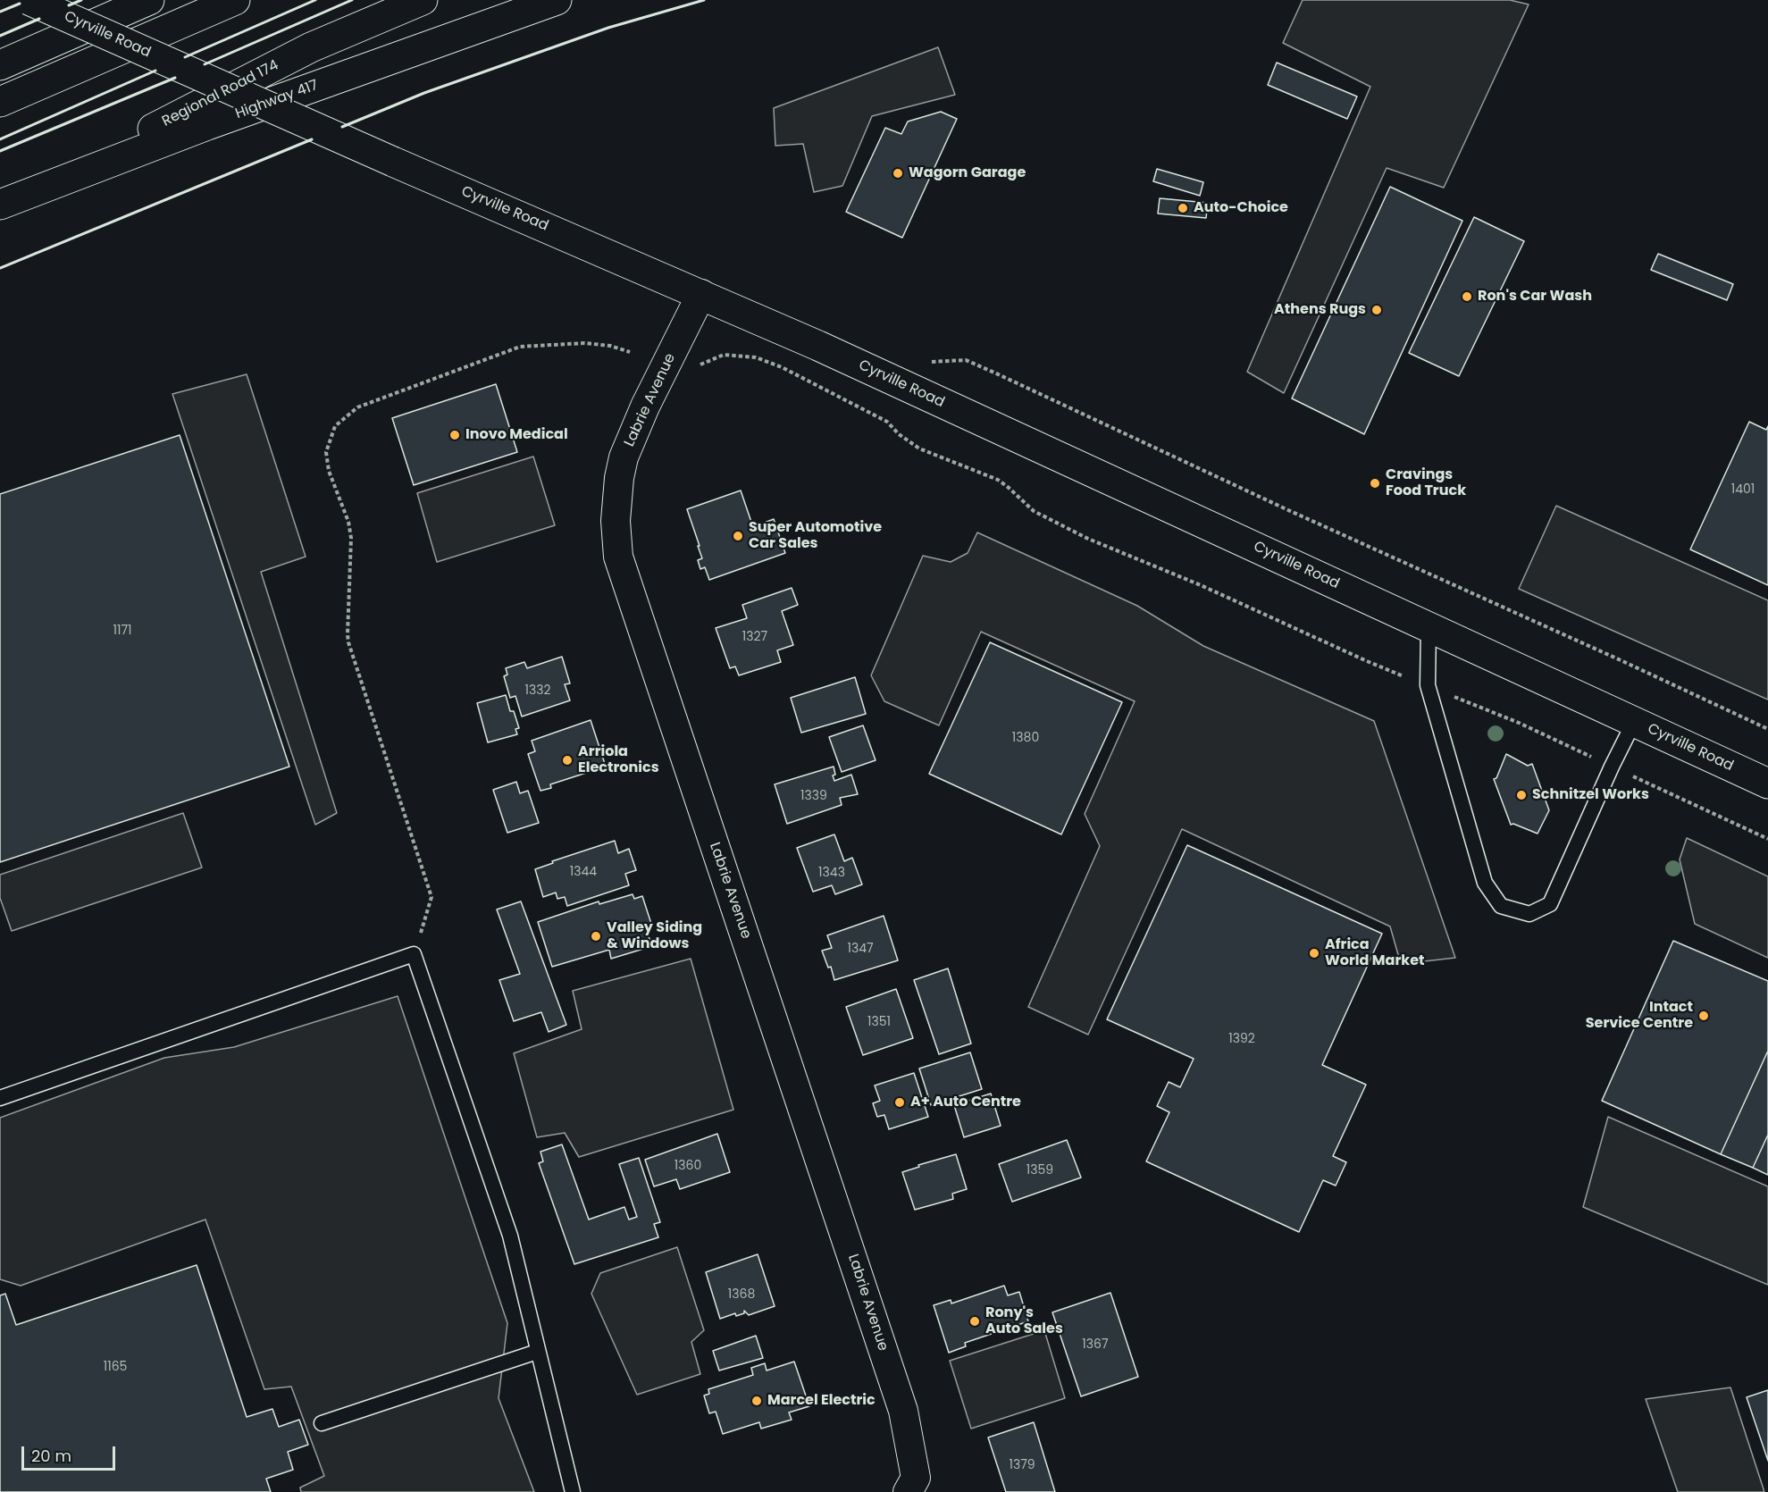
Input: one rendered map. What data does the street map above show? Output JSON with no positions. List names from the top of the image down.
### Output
{
  "streets": {
    "main road": ["Cyrville Road", "Regional Road 174", "Highway 417"],
    "street": ["Labrie Avenue"]
  },
  "crossings": [
    ["Cyrville Road", "Labrie Avenue"],
    ["Regional Road 174", "Highway 417"]
  ],
  "places": [
    "Wagorn Garage",
    "Auto-Choice",
    "Ron's Car Wash",
    "Athens Rugs",
    "Inovo Medical",
    "Cravings Food Truck",
    "Super Automotive Car Sales",
    "Arriola Electronics",
    "Schnitzel Works",
    "Valley Siding & Windows",
    "Africa World Market",
    "Intact Service Centre",
    "A+ Auto Centre",
    "Rony's Auto Sales",
    "Marcel Electric"
  ],
  "house_numbers": [
    "1401",
    "1171",
    "1327",
    "1332",
    "1380",
    "1339",
    "1344",
    "1343",
    "1347",
    "1351",
    "1392",
    "1360",
    "1359",
    "1368",
    "1367",
    "1165",
    "1379"
  ],
  "scale_bar": "20 m"
}
